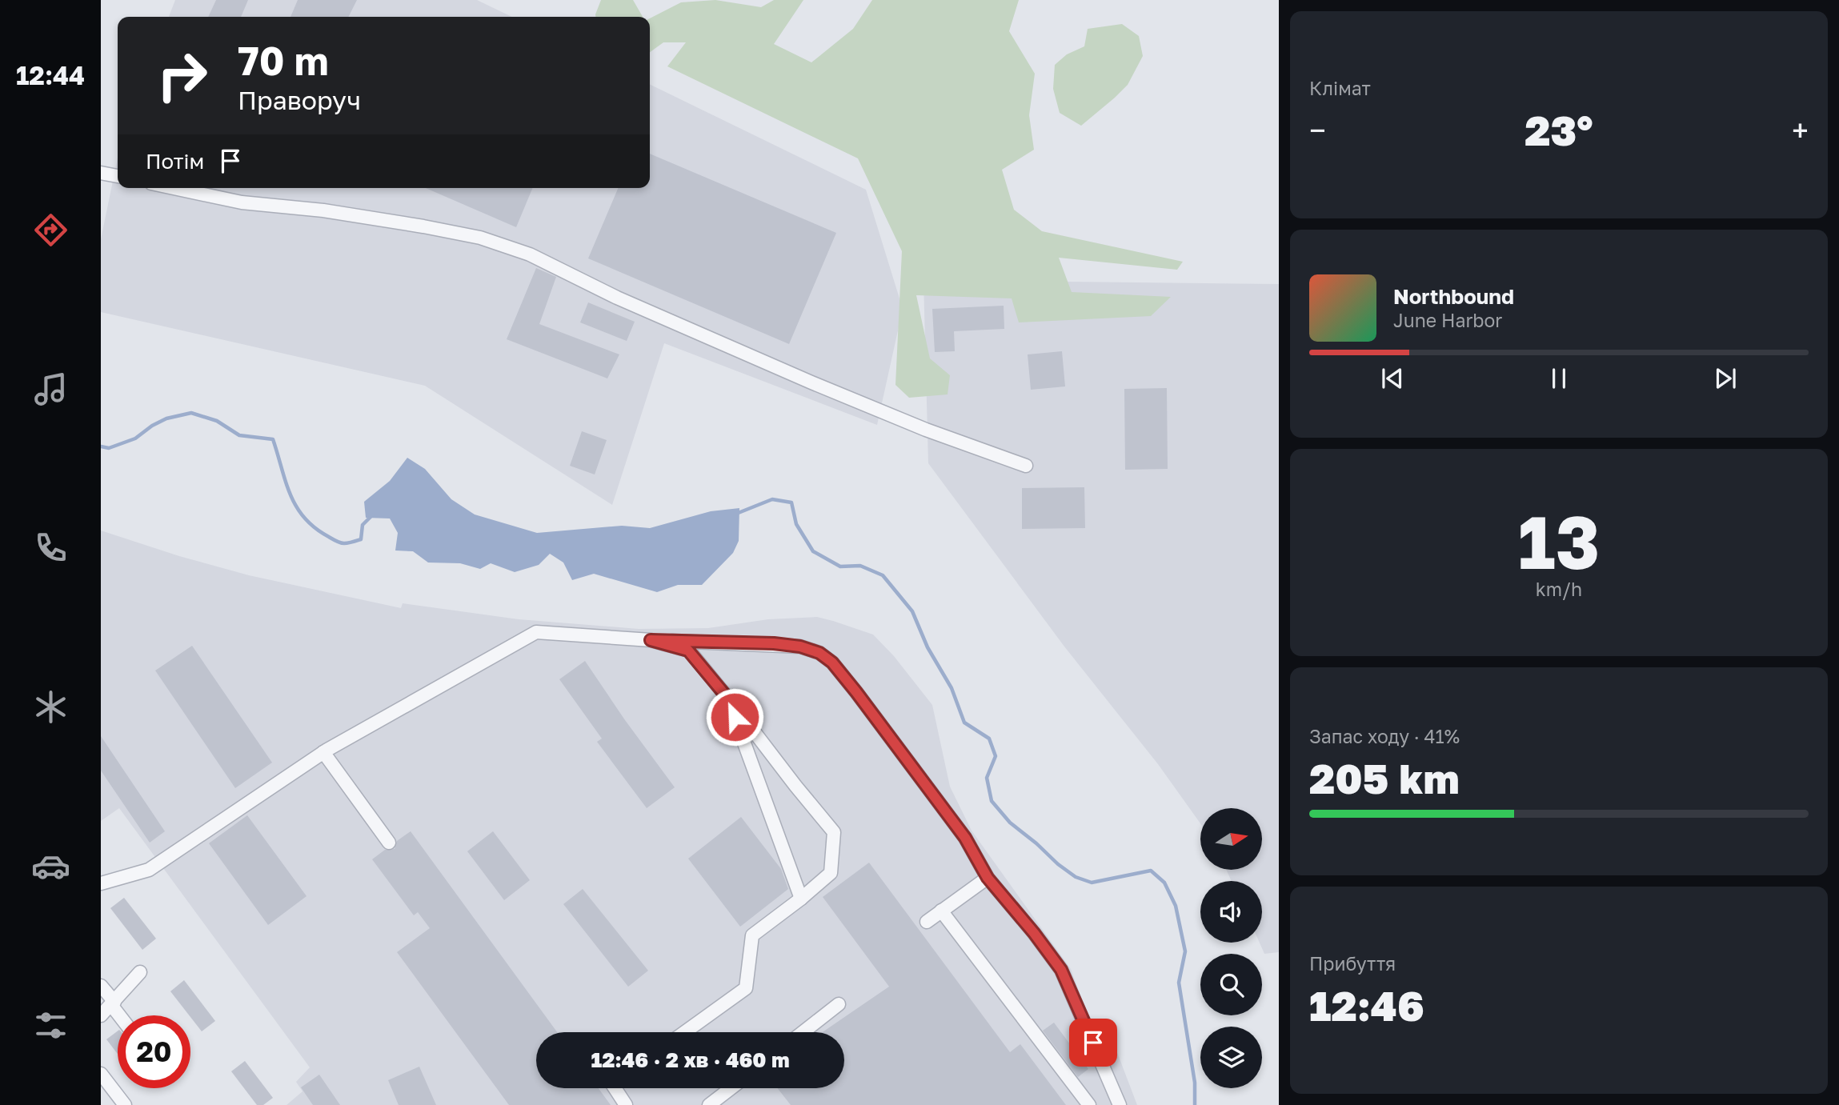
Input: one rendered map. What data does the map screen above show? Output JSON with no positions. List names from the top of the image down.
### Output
{
  "north": "right",
  "page": {
    "tabs": "12:44",
    "tile": [
      "Клімат",
      ["13", "km/h"],
      ["Запас ходу · 41%", "205 km"],
      ["Прибуття", "12:46"]
    ],
    "turn": ["70 m", "Праворуч"],
    "heat": ["−", "23°", "+"],
    "then": "Потім",
    "song": ["Northbound", "June Harbor"],
    "limit": "20",
    "trip": "12:46 · 2 хв · 460 m"
  }
}
